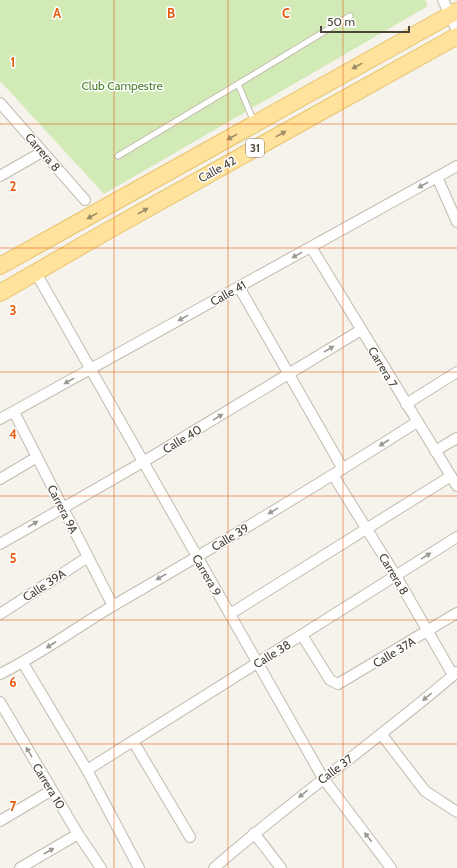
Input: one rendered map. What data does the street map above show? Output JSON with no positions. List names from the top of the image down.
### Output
{
  "streets": {
    "main road": ["31", "Calle 42"],
    "street": [
      "Carrera 8",
      "Calle 41",
      "Carrera 7",
      "Calle 40",
      "Carrera 9A",
      "Calle 39",
      "Carrera 9",
      "Calle 39A",
      "Calle 37A",
      "Calle 38",
      "Calle 37",
      "Carrera 10"
    ]
  },
  "crossings": [
    ["Carrera 8", "Calle 39"],
    ["Carrera 8", "Calle 37A"],
    ["Carrera 8", "Calle 38"],
    ["Carrera 8", "Calle 37"],
    ["Calle 42", "Carrera 9"],
    ["Calle 41", "Carrera 7"],
    ["Calle 41", "Carrera 9A"],
    ["Calle 41", "Carrera 9"],
    ["Carrera 7", "Calle 40"],
    ["Carrera 7", "Calle 39"],
    ["Calle 40", "Carrera 9A"],
    ["Calle 40", "Carrera 9"],
    ["Carrera 9A", "Calle 39"],
    ["Carrera 9A", "Calle 39A"],
    ["Calle 39", "Carrera 9"],
    ["Carrera 9", "Calle 38"],
    ["Carrera 9", "Calle 37"],
    ["Calle 37A", "Calle 38"]
  ],
  "one_way": ["Calle 41", "Calle 40", "Calle 37"],
  "parks": ["Club Campestre"],
  "scale_bar": "50 m",
  "grid": {
    "columns": ["A", "B", "C"],
    "rows": [
      "1",
      "2",
      "3",
      "4",
      "5",
      "6",
      "7"
    ]
  }
}
